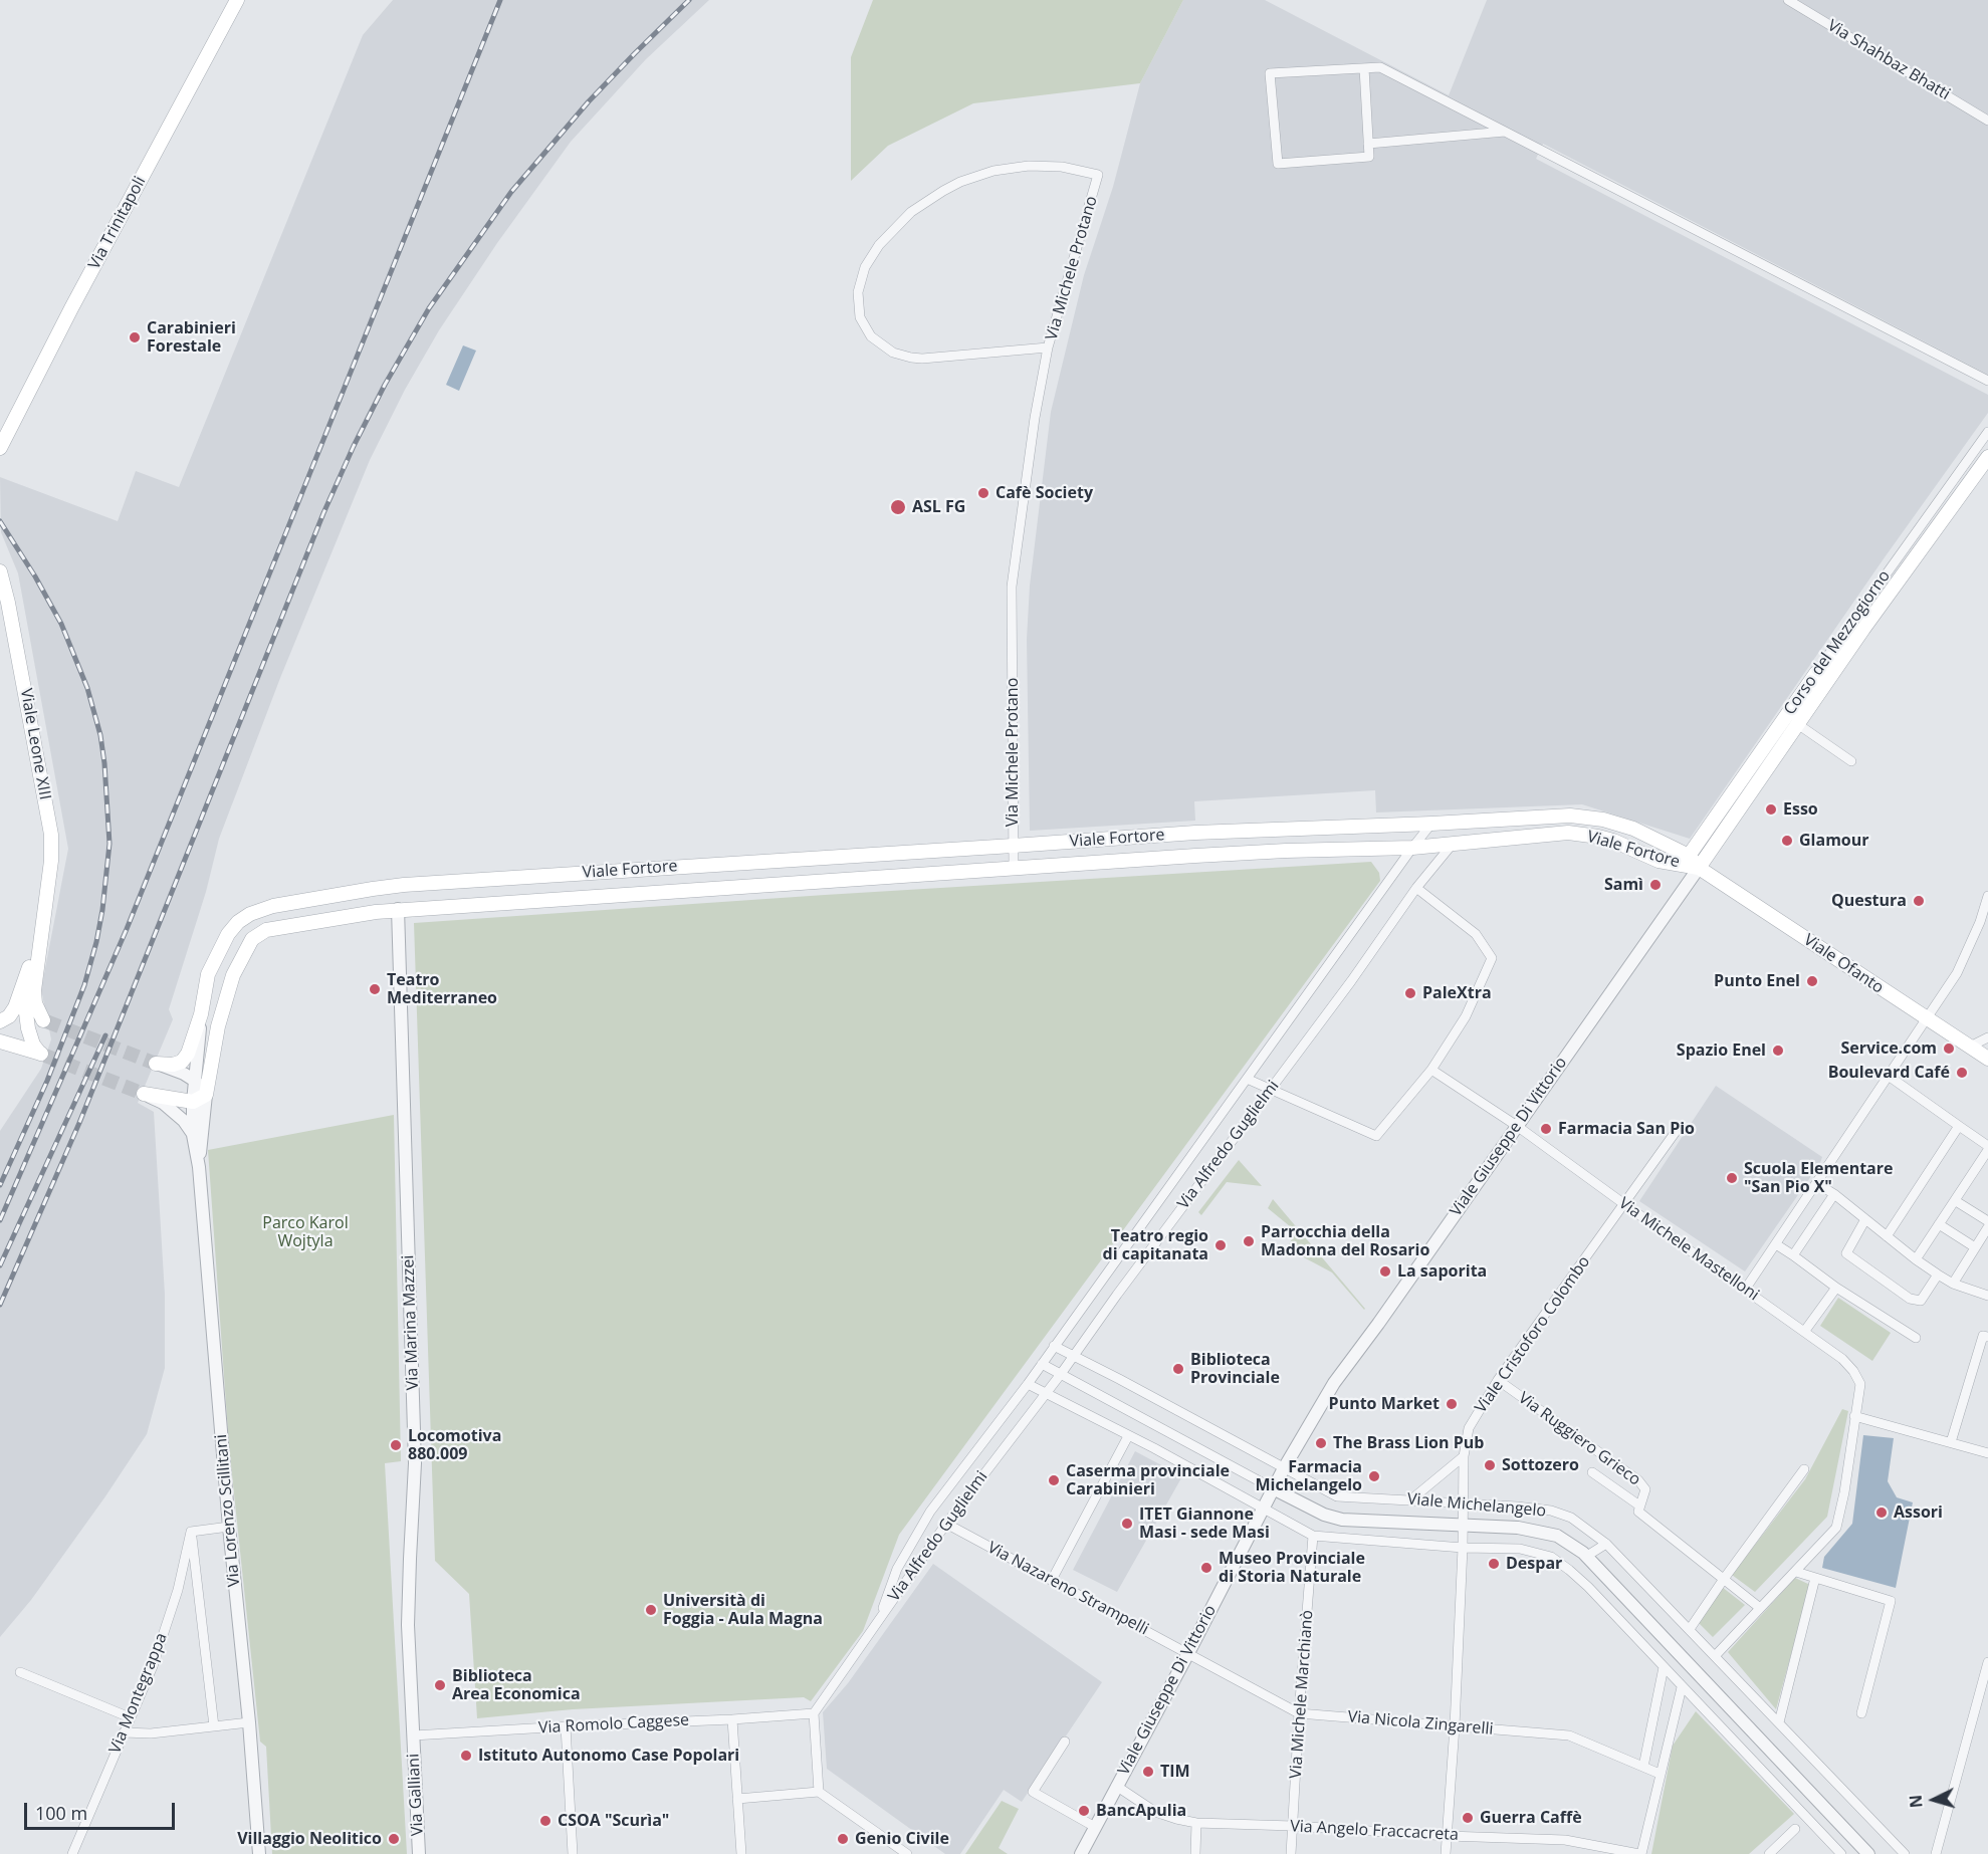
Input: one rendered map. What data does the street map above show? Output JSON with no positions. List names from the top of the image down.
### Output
{
  "streets": {
    "main road": [
      "Via Trinitapoli",
      "Corso del Mezzogiorno",
      "Viale Leone XIII",
      "Viale Fortore",
      "Viale Ofanto"
    ],
    "street": [
      "Via Shahbaz Bhatti",
      "Via Michele Protano",
      "Viale Giuseppe Di Vittorio",
      "Via Alfredo Guglielmi",
      "Via Michele Mastelloni",
      "Via Marina Mazzei",
      "Viale Cristoforo Colombo",
      "Via Ruggiero Grieco",
      "Viale Michelangelo",
      "Via Lorenzo Scillitani",
      "Via Nazareno Strampelli",
      "Via Montegrappa",
      "Via Michele Marchianò",
      "Via Nicola Zingarelli",
      "Via Romolo Caggese",
      "Via Galliani",
      "Via Angelo Fraccacreta"
    ]
  },
  "crossings": [
    ["Via Michele Protano", "Viale Fortore"],
    ["Corso del Mezzogiorno", "Viale Fortore"],
    ["Corso del Mezzogiorno", "Viale Ofanto"],
    ["Corso del Mezzogiorno", "Viale Giuseppe Di Vittorio"],
    ["Viale Fortore", "Viale Ofanto"],
    ["Viale Fortore", "Viale Giuseppe Di Vittorio"],
    ["Viale Fortore", "Via Alfredo Guglielmi"],
    ["Viale Fortore", "Via Marina Mazzei"],
    ["Viale Fortore", "Via Lorenzo Scillitani"],
    ["Viale Ofanto", "Viale Giuseppe Di Vittorio"],
    ["Viale Giuseppe Di Vittorio", "Via Michele Mastelloni"],
    ["Viale Giuseppe Di Vittorio", "Viale Michelangelo"],
    ["Viale Giuseppe Di Vittorio", "Via Nazareno Strampelli"],
    ["Viale Giuseppe Di Vittorio", "Via Nicola Zingarelli"],
    ["Viale Giuseppe Di Vittorio", "Via Angelo Fraccacreta"],
    ["Via Alfredo Guglielmi", "Viale Michelangelo"],
    ["Via Alfredo Guglielmi", "Via Nazareno Strampelli"],
    ["Via Alfredo Guglielmi", "Via Romolo Caggese"],
    ["Via Michele Mastelloni", "Viale Cristoforo Colombo"],
    ["Via Michele Mastelloni", "Via Ruggiero Grieco"],
    ["Via Michele Mastelloni", "Viale Michelangelo"],
    ["Via Marina Mazzei", "Via Romolo Caggese"],
    ["Via Marina Mazzei", "Via Galliani"],
    ["Viale Cristoforo Colombo", "Via Ruggiero Grieco"],
    ["Viale Cristoforo Colombo", "Viale Michelangelo"],
    ["Viale Cristoforo Colombo", "Via Nicola Zingarelli"],
    ["Viale Cristoforo Colombo", "Via Angelo Fraccacreta"],
    ["Via Nazareno Strampelli", "Via Nicola Zingarelli"],
    ["Via Michele Marchianò", "Via Nicola Zingarelli"],
    ["Via Michele Marchianò", "Via Angelo Fraccacreta"],
    ["Via Romolo Caggese", "Via Galliani"]
  ],
  "parks": ["Parco Karol Wojtyla"],
  "places": [
    "Carabinieri Forestale",
    "Cafè Society",
    "ASL FG",
    "Esso",
    "Glamour",
    "Samì",
    "Questura",
    "Punto Enel",
    "Teatro Mediterraneo",
    "PaleXtra",
    "Service.com",
    "Spazio Enel",
    "Boulevard Café",
    "Farmacia San Pio",
    "Scuola Elementare \"San Pio X\"",
    "Parrocchia della Madonna del Rosario",
    "Teatro regio di capitanata",
    "La saporita",
    "Biblioteca Provinciale",
    "Punto Market",
    "The Brass Lion Pub",
    "Locomotiva 880.009",
    "Sottozero",
    "Farmacia Michelangelo",
    "Caserma provinciale Carabinieri",
    "Assori",
    "ITET Giannone Masi - sede Masi",
    "Despar",
    "Museo Provinciale di Storia Naturale",
    "Università di Foggia - Aula Magna",
    "Biblioteca Area Economica",
    "Istituto Autonomo Case Popolari",
    "TIM",
    "BancApulia",
    "Guerra Caffè",
    "CSOA \"Scurìa\"",
    "Villaggio Neolitico",
    "Genio Civile"
  ],
  "scale_bar": "100 m",
  "north": "left"
}
